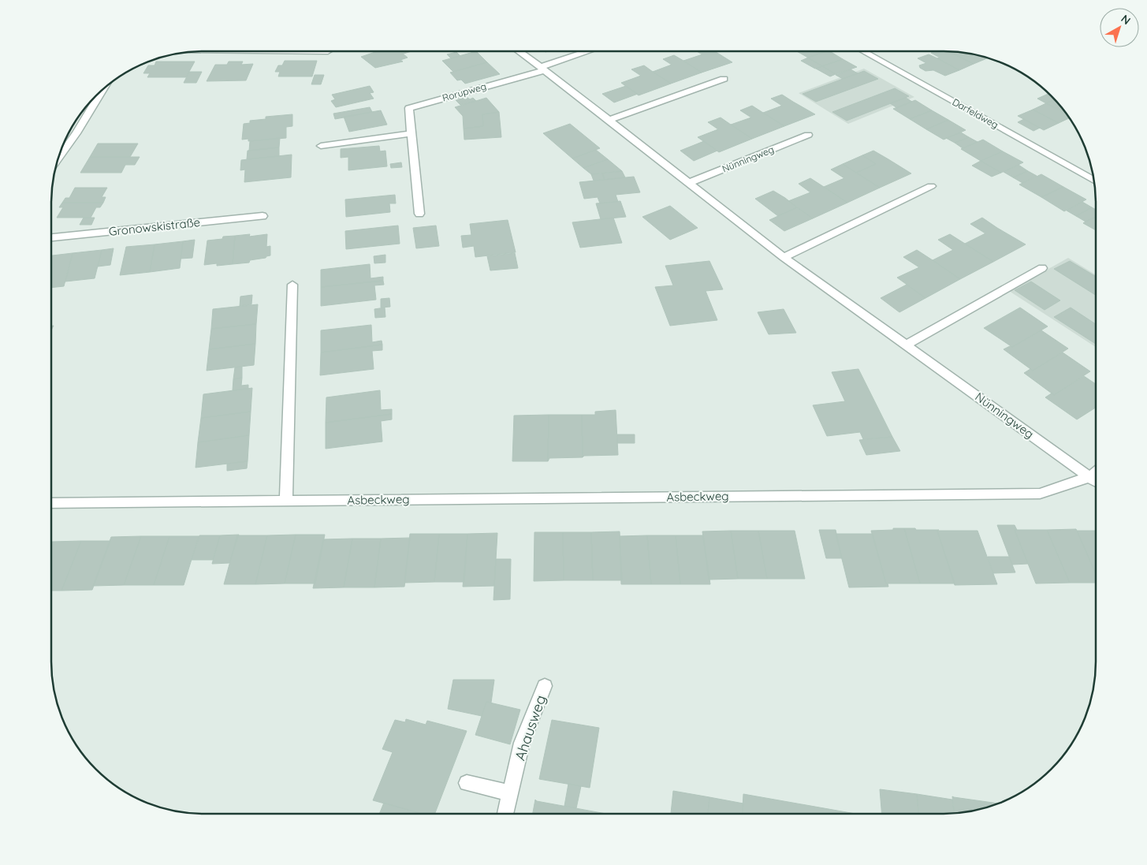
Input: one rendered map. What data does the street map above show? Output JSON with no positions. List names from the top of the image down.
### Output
{
  "streets": {
    "street": [
      "Rorupweg",
      "Darfeldweg",
      "Nünningweg",
      "Gronowskistraße",
      "Asbeckweg",
      "Ahausweg"
    ]
  },
  "crossings": [
    ["Rorupweg", "Nünningweg"],
    ["Nünningweg", "Asbeckweg"]
  ],
  "north": "top right"
}
